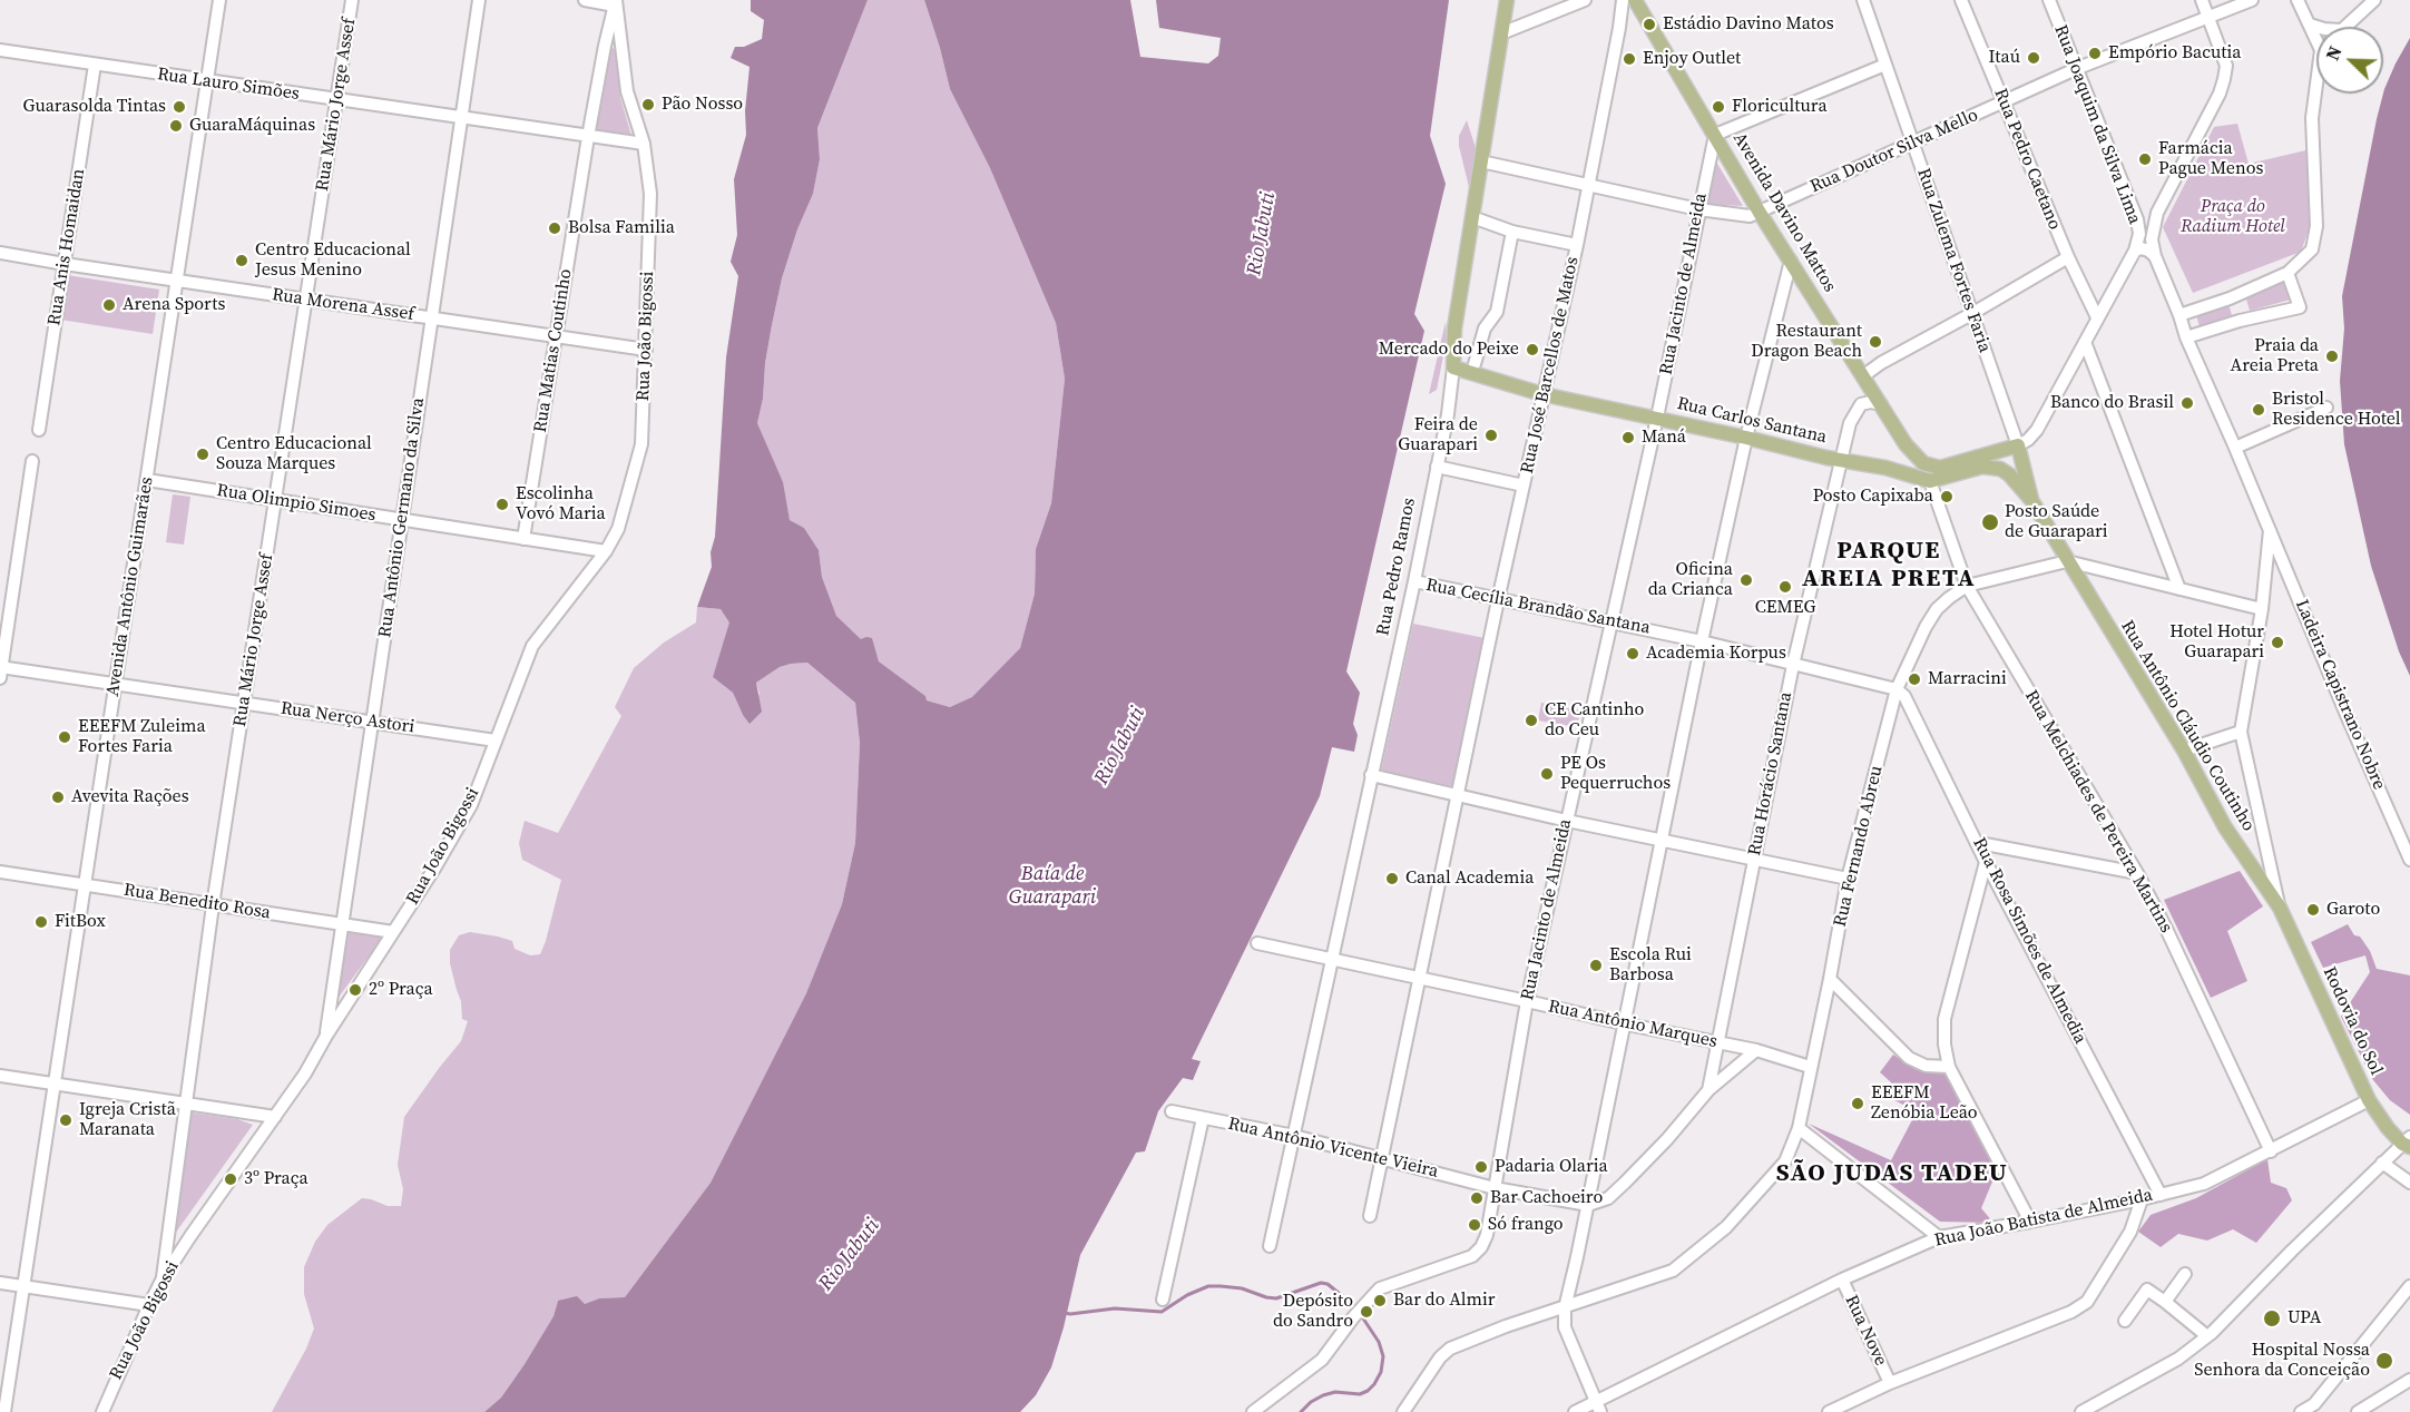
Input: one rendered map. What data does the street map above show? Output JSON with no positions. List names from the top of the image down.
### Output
{
  "streets": {
    "main road": [
      "Avenida Davino Mattos",
      "Rua Carlos Santana",
      "Rua Pedro Ramos",
      "Rua Antônio Cláudio Coutinho",
      "Rodovia do Sol"
    ],
    "street": [
      "Rua Lauro Simões",
      "Rua Mário Jorge Assef",
      "Rua Joaquim da Silva Lima",
      "Rua Doutor Silva Mello",
      "Rua Pedro Caetano",
      "Rua Anis Homaidan",
      "Rua Zulema Fortes Faria",
      "Rua Jacinto de Almeida",
      "Rua Morena Assef",
      "Rua João Bigossi",
      "Rua Matias Coutinho",
      "Rua José Barcellos de Matos",
      "Rua Olimpio Simoes",
      "Rua Antônio Germano da Silva",
      "Avenida Antônio Guimarães",
      "Rua Cecília Brandão Santana",
      "Ladeira Capistrano Nobre",
      "Rua Nerço Astori",
      "Rua Horácio Santana",
      "Rua Melchiades de Pereira Martins",
      "Rua Fernando Abreu",
      "Rua Benedito Rosa",
      "Rua Rosa Simões de Almedia",
      "Rua Antônio Marques",
      "Rua Antônio Vicente Vieira",
      "Rua João Batista de Almeida",
      "Rua Nove"
    ]
  },
  "crossings": [
    ["Rua Lauro Simões", "Rua Mário Jorge Assef"],
    ["Rua Lauro Simões", "Rua Anis Homaidan"],
    ["Rua Lauro Simões", "Rua João Bigossi"],
    ["Rua Lauro Simões", "Rua Matias Coutinho"],
    ["Rua Lauro Simões", "Rua Antônio Germano da Silva"],
    ["Rua Lauro Simões", "Avenida Antônio Guimarães"],
    ["Rua Mário Jorge Assef", "Rua Morena Assef"],
    ["Rua Mário Jorge Assef", "Rua João Bigossi"],
    ["Rua Mário Jorge Assef", "Rua Olimpio Simoes"],
    ["Rua Mário Jorge Assef", "Rua Nerço Astori"],
    ["Rua Mário Jorge Assef", "Rua Benedito Rosa"],
    ["Rua Joaquim da Silva Lima", "Rua Doutor Silva Mello"],
    ["Rua Joaquim da Silva Lima", "Ladeira Capistrano Nobre"],
    ["Rua Joaquim da Silva Lima", "Rua Antônio Cláudio Coutinho"],
    ["Rua Joaquim da Silva Lima", "Rodovia do Sol"],
    ["Rua Doutor Silva Mello", "Rua Pedro Caetano"],
    ["Rua Doutor Silva Mello", "Avenida Davino Mattos"],
    ["Rua Doutor Silva Mello", "Rua Zulema Fortes Faria"],
    ["Avenida Davino Mattos", "Rua Jacinto de Almeida"],
    ["Avenida Davino Mattos", "Rua Horácio Santana"],
    ["Rua Anis Homaidan", "Rua Morena Assef"],
    ["Rua Jacinto de Almeida", "Rua Carlos Santana"],
    ["Rua Jacinto de Almeida", "Rua Cecília Brandão Santana"],
    ["Rua Jacinto de Almeida", "Rua Antônio Marques"],
    ["Rua Jacinto de Almeida", "Rua Antônio Vicente Vieira"],
    ["Rua Morena Assef", "Rua João Bigossi"],
    ["Rua Morena Assef", "Rua Matias Coutinho"],
    ["Rua Morena Assef", "Rua Antônio Germano da Silva"],
    ["Rua Morena Assef", "Avenida Antônio Guimarães"],
    ["Rua João Bigossi", "Rua Matias Coutinho"],
    ["Rua João Bigossi", "Rua Olimpio Simoes"],
    ["Rua João Bigossi", "Rua Antônio Germano da Silva"],
    ["Rua João Bigossi", "Rua Nerço Astori"],
    ["Rua João Bigossi", "Rua Benedito Rosa"],
    ["Rua Matias Coutinho", "Rua Olimpio Simoes"],
    ["Rua José Barcellos de Matos", "Rua Carlos Santana"],
    ["Rua José Barcellos de Matos", "Rua Pedro Ramos"],
    ["Rua José Barcellos de Matos", "Rua Cecília Brandão Santana"],
    ["Rua José Barcellos de Matos", "Rua Antônio Marques"],
    ["Rua Carlos Santana", "Rua Pedro Ramos"],
    ["Rua Carlos Santana", "Rua Horácio Santana"],
    ["Rua Carlos Santana", "Rua Melchiades de Pereira Martins"],
    ["Rua Olimpio Simoes", "Rua Antônio Germano da Silva"],
    ["Rua Olimpio Simoes", "Avenida Antônio Guimarães"],
    ["Rua Antônio Germano da Silva", "Rua Nerço Astori"],
    ["Rua Antônio Germano da Silva", "Rua Benedito Rosa"],
    ["Rua Pedro Ramos", "Rua Cecília Brandão Santana"],
    ["Rua Pedro Ramos", "Rua Antônio Marques"],
    ["Rua Pedro Ramos", "Rua Antônio Vicente Vieira"],
    ["Avenida Antônio Guimarães", "Rua Nerço Astori"],
    ["Avenida Antônio Guimarães", "Rua Benedito Rosa"],
    ["Rua Cecília Brandão Santana", "Rua Horácio Santana"],
    ["Rua Cecília Brandão Santana", "Rua Fernando Abreu"],
    ["Rua Cecília Brandão Santana", "Rua Rosa Simões de Almedia"],
    ["Rua Antônio Cláudio Coutinho", "Rodovia do Sol"],
    ["Rua Horácio Santana", "Rua Antônio Marques"],
    ["Rua Horácio Santana", "Rua Antônio Vicente Vieira"],
    ["Rua Melchiades de Pereira Martins", "Rua Fernando Abreu"],
    ["Rua Melchiades de Pereira Martins", "Rua João Batista de Almeida"],
    ["Rua Fernando Abreu", "Rua Rosa Simões de Almedia"],
    ["Rua Fernando Abreu", "Rua Antônio Marques"],
    ["Rua Rosa Simões de Almedia", "Rua João Batista de Almeida"],
    ["Rodovia do Sol", "Rua João Batista de Almeida"],
    ["Rua João Batista de Almeida", "Rua Nove"]
  ],
  "districts": ["PARQUE AREIA PRETA", "SÃO JUDAS TADEU"],
  "water": ["Rio Jabuti", "Baía de Guarapari"],
  "parks": ["Praça do Radium Hotel"],
  "places": [
    "Estádio Davino Matos",
    "Empório Bacutia",
    "Itaú",
    "Enjoy Outlet",
    "Pão Nosso",
    "Guarasolda Tintas",
    "Floricultura",
    "GuaraMáquinas",
    "Farmácia Pague Menos",
    "Bolsa Familia",
    "Centro Educacional Jesus Menino",
    "Arena Sports",
    "Restaurant Dragon Beach",
    "Mercado do Peixe",
    "Praia da Areia Preta",
    "Banco do Brasil",
    "Bristol Residence Hotel",
    "Feira de Guarapari",
    "Maná",
    "Centro Educacional Souza Marques",
    "Posto Capixaba",
    "Escolinha Vovó Maria",
    "Posto Saúde de Guarapari",
    "Oficina da Crianca",
    "CEMEG",
    "Hotel Hotur Guarapari",
    "Academia Korpus",
    "Marracini",
    "CE Cantinho do Ceu",
    "EEEFM Zuleima Fortes Faria",
    "PE Os Pequerruchos",
    "Avevita Rações",
    "Canal Academia",
    "Garoto",
    "FitBox",
    "Escola Rui Barbosa",
    "2º Praça",
    "EEEFM Zenóbia Leão",
    "Igreja Cristã Maranata",
    "Padaria Olaria",
    "3º Praça",
    "Bar Cachoeiro",
    "Só frango",
    "Bar do Almir",
    "Depósito do Sandro",
    "UPA",
    "Hospital Nossa Senhora da Conceição"
  ],
  "north": "top left"
}
